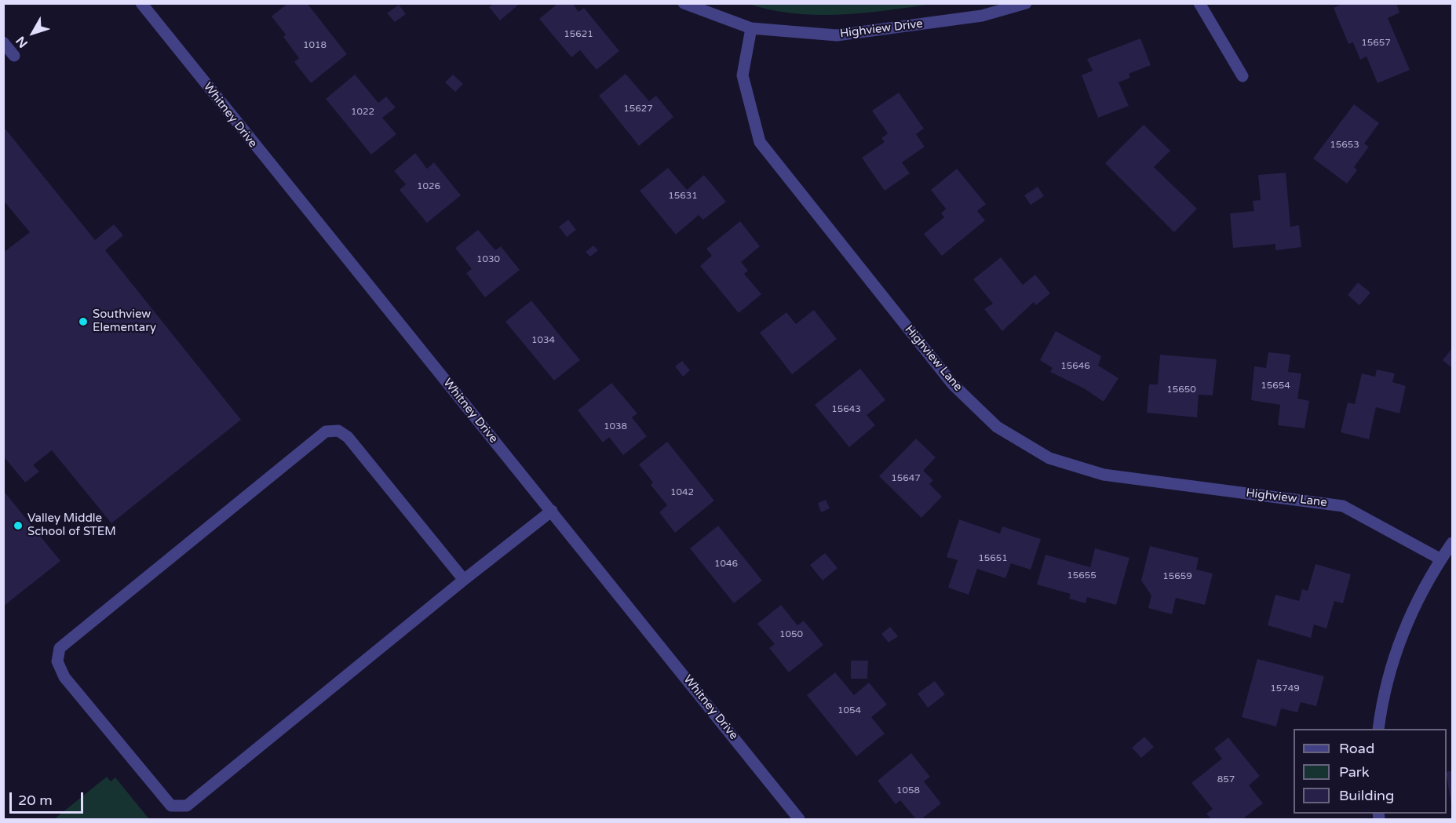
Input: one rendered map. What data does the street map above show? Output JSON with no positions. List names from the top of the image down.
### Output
{
  "streets": {
    "street": ["Highview Drive", "Whitney Drive", "Highview Lane"]
  },
  "crossings": [
    ["Highview Drive", "Highview Lane"]
  ],
  "places": ["Southview Elementary", "Valley Middle School of STEM"],
  "house_numbers": [
    "15621",
    "15657",
    "1018",
    "15627",
    "1022",
    "15653",
    "1026",
    "15631",
    "1030",
    "1034",
    "15646",
    "15654",
    "15650",
    "15643",
    "1038",
    "15647",
    "1042",
    "15651",
    "1046",
    "15655",
    "15659",
    "1050",
    "15749",
    "1054",
    "857",
    "1058"
  ],
  "legend": ["Road", "Park", "Building"],
  "scale_bar": "20 m",
  "north": "bottom left"
}
